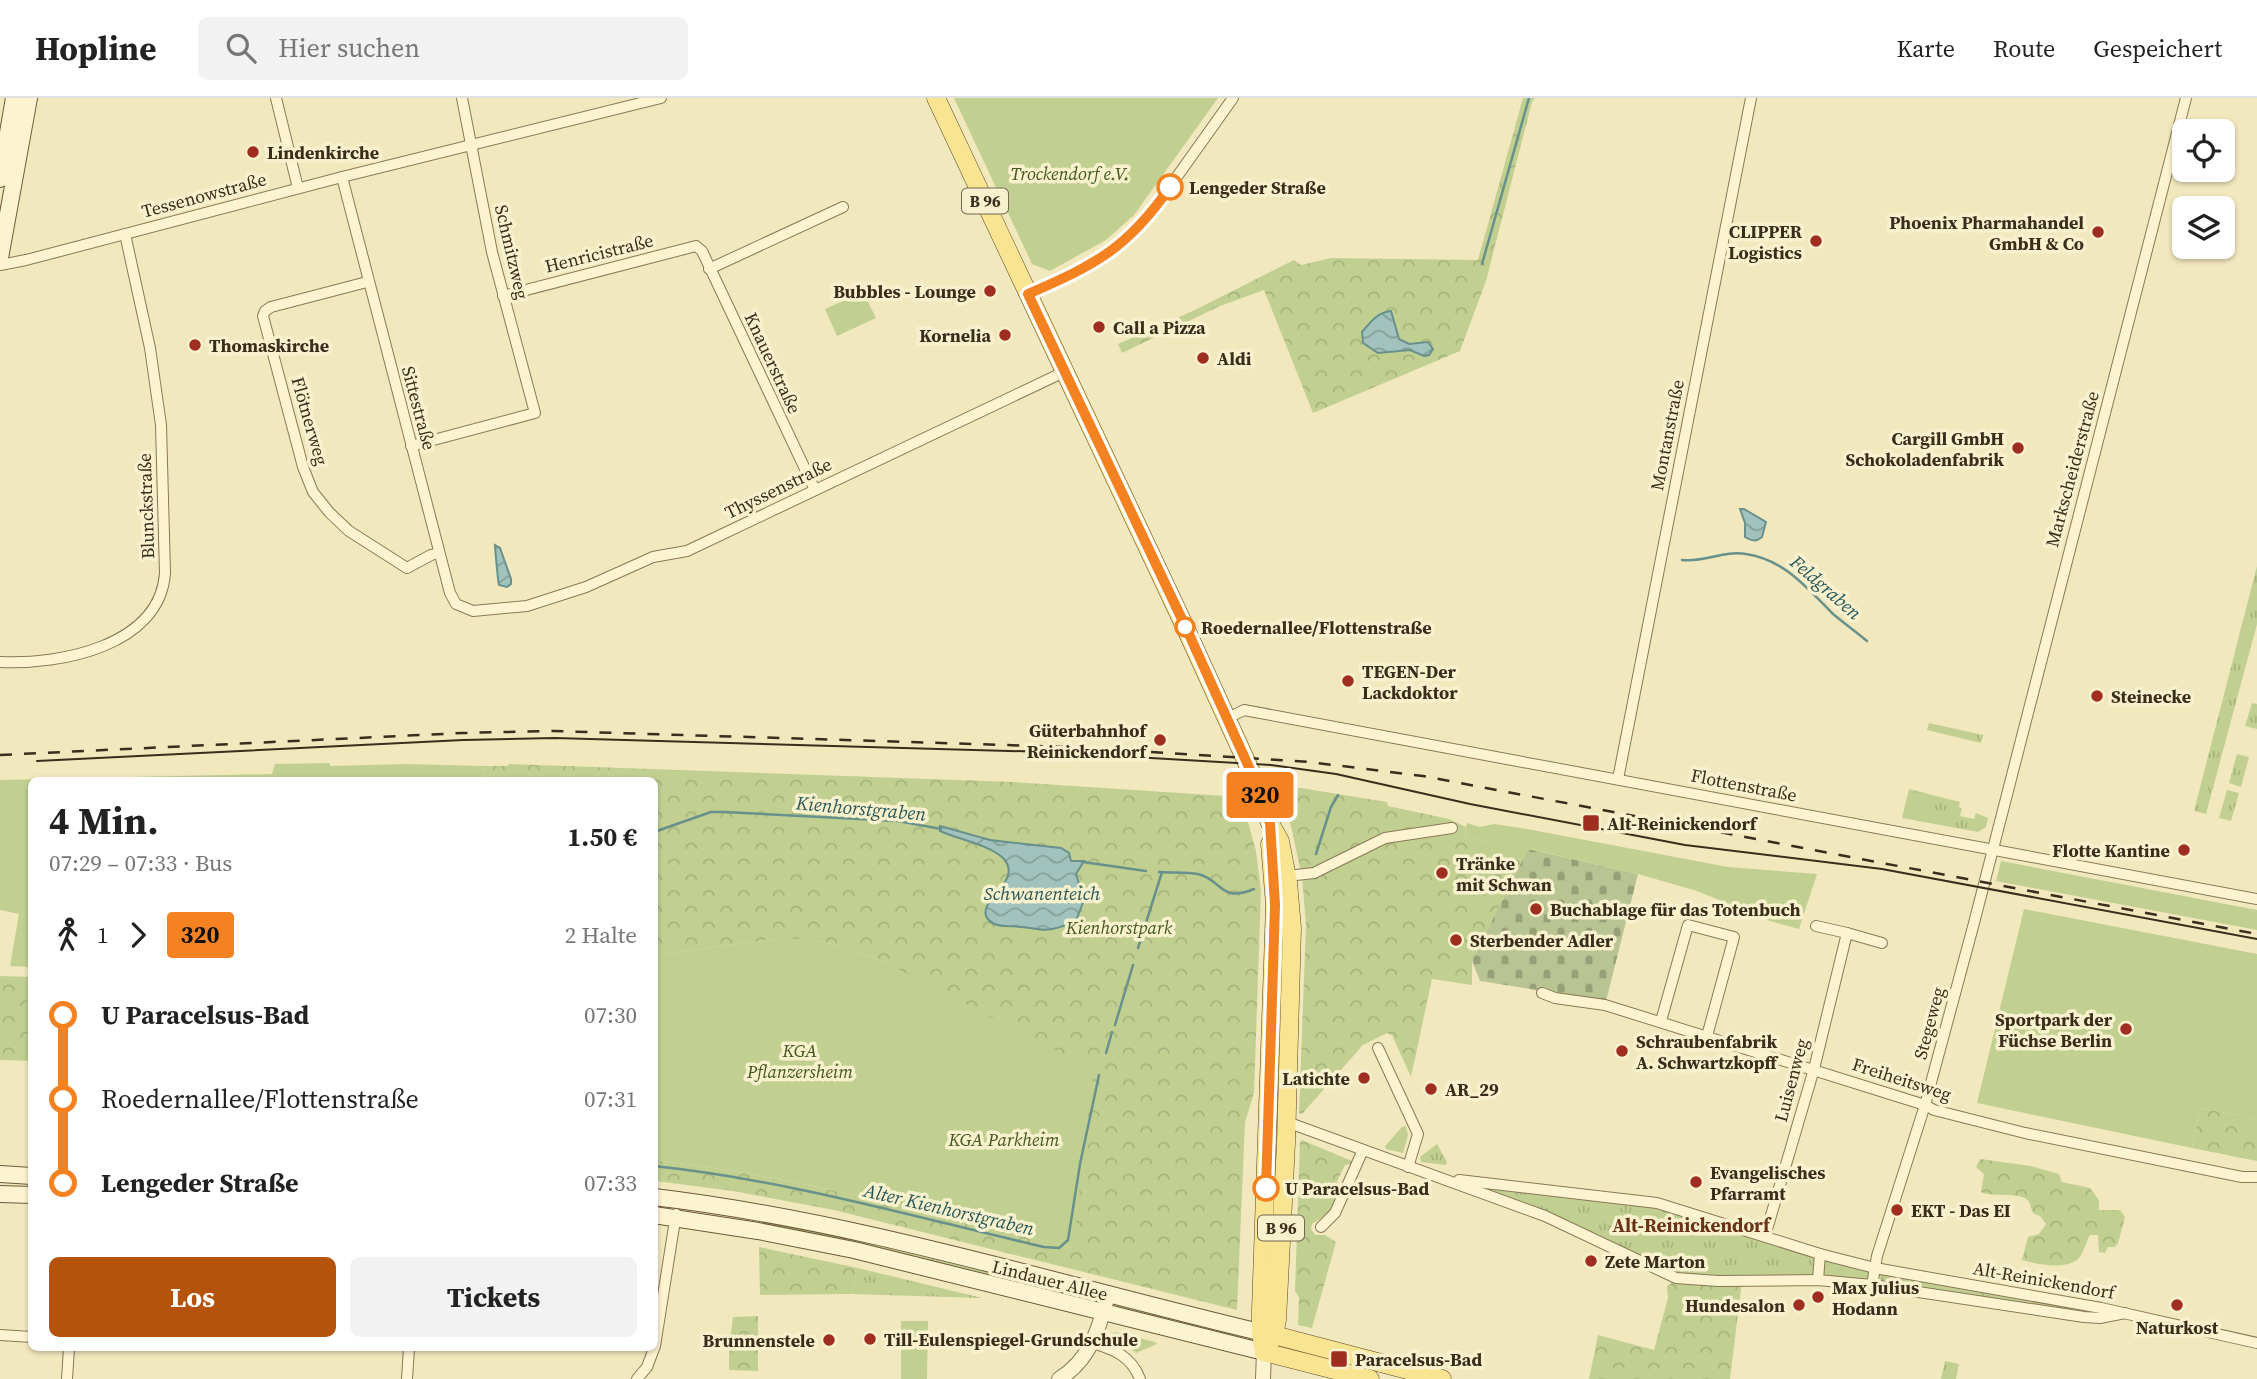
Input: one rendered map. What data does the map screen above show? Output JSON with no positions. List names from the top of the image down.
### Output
{
  "streets": {
    "main road": ["B 96", "Lindauer Allee"],
    "street": [
      "Tessenowstraße",
      "Schmitzweg",
      "Henricistraße",
      "Knauerstraße",
      "Sittestraße",
      "Flötnerweg",
      "Montanstraße",
      "Markscheiderstraße",
      "Thyssenstraße",
      "Blunckstraße",
      "Flottenstraße",
      "Stegeweg",
      "Freiheitsweg",
      "Luisenweg",
      "Alt-Reinickendorf"
    ]
  },
  "crossings": [
    ["Tessenowstraße", "Schmitzweg"],
    ["Tessenowstraße", "Sittestraße"],
    ["Tessenowstraße", "Blunckstraße"],
    ["B 96", "Thyssenstraße"],
    ["B 96", "Flottenstraße"],
    ["B 96", "Lindauer Allee"],
    ["B 96", "Alt-Reinickendorf"],
    ["Schmitzweg", "Henricistraße"],
    ["Schmitzweg", "Sittestraße"],
    ["Henricistraße", "Knauerstraße"],
    ["Knauerstraße", "Thyssenstraße"],
    ["Sittestraße", "Flötnerweg"],
    ["Sittestraße", "Thyssenstraße"],
    ["Montanstraße", "Flottenstraße"],
    ["Markscheiderstraße", "Flottenstraße"],
    ["Markscheiderstraße", "Stegeweg"],
    ["Flottenstraße", "Stegeweg"],
    ["Stegeweg", "Freiheitsweg"],
    ["Stegeweg", "Alt-Reinickendorf"],
    ["Freiheitsweg", "Luisenweg"],
    ["Luisenweg", "Alt-Reinickendorf"]
  ],
  "districts": ["Alt-Reinickendorf"],
  "water": [
    "Feldgraben",
    "Kienhorstgraben",
    "Schwanenteich",
    "Alter Kienhorstgraben"
  ],
  "parks": [
    "Trockendorf e.V.",
    "Kienhorstpark",
    "KGA Pflanzersheim",
    "KGA Parkheim"
  ],
  "places": {
    "other": [
      "Lindenkirche",
      "Lengeder Straße",
      "Phoenix Pharmahandel GmbH & Co",
      "CLIPPER Logistics",
      "Bubbles - Lounge",
      "Call a Pizza",
      "Kornelia",
      "Thomaskirche",
      "Aldi",
      "Cargill GmbH Schokoladenfabrik",
      "Roedernallee/Flottenstraße",
      "TEGEN-Der Lackdoktor",
      "Steinecke",
      "Güterbahnhof Reinickendorf",
      "Flotte Kantine",
      "Tränke mit Schwan",
      "Buchablage für das Totenbuch",
      "Sterbender Adler",
      "Sportpark der Füchse Berlin",
      "Schraubenfabrik A. Schwartzkopff",
      "Latichte",
      "AR_29",
      "Evangelisches Pfarramt",
      "U Paracelsus-Bad",
      "EKT - Das EI",
      "Zete Marton",
      "Max Julius Hodann",
      "Hundesalon",
      "Naturkost",
      "Till-Eulenspiegel-Grundschule",
      "Brunnenstele"
    ],
    "transit": ["Alt-Reinickendorf", "Paracelsus-Bad"]
  },
  "lines": ["bus line 320"],
  "page": {
    "header": "Hopline",
    "search": "Hier suchen",
    "nav": ["Karte", "Route", "Gespeichert"],
    "on_map": "320",
    "heading": ["4 Min.", "07:29 – 07:33 · Bus", "1.50 €"],
    "legs": ["1", "320", "2 Halte"],
    "list": [
      {
        "name": "U Paracelsus-Bad",
        "value": "07:30"
      },
      {
        "name": "Roedernallee/Flottenstraße",
        "value": "07:31"
      },
      {
        "name": "Lengeder Straße",
        "value": "07:33"
      }
    ],
    "buttons": ["Los", "Tickets"]
  }
}
